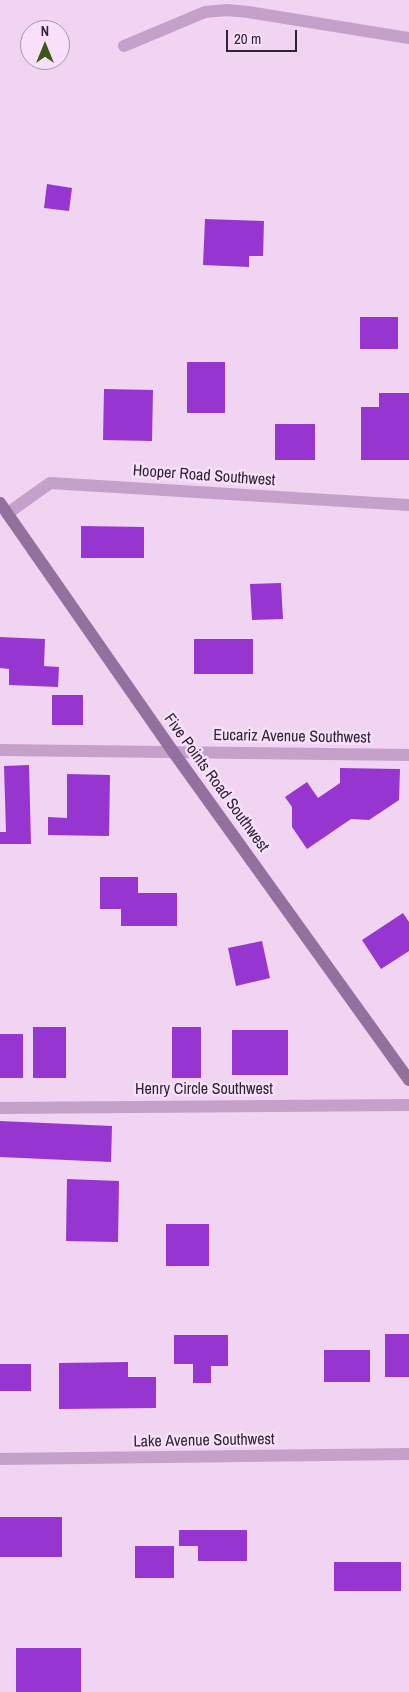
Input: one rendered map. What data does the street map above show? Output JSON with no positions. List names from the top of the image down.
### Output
{
  "streets": {
    "main road": ["Five Points Road Southwest"],
    "street": [
      "Hooper Road Southwest",
      "Eucariz Avenue Southwest",
      "Henry Circle Southwest",
      "Lake Avenue Southwest"
    ]
  },
  "crossings": [
    ["Hooper Road Southwest", "Five Points Road Southwest"],
    ["Eucariz Avenue Southwest", "Five Points Road Southwest"]
  ],
  "scale_bar": "20 m",
  "north": "top"
}
